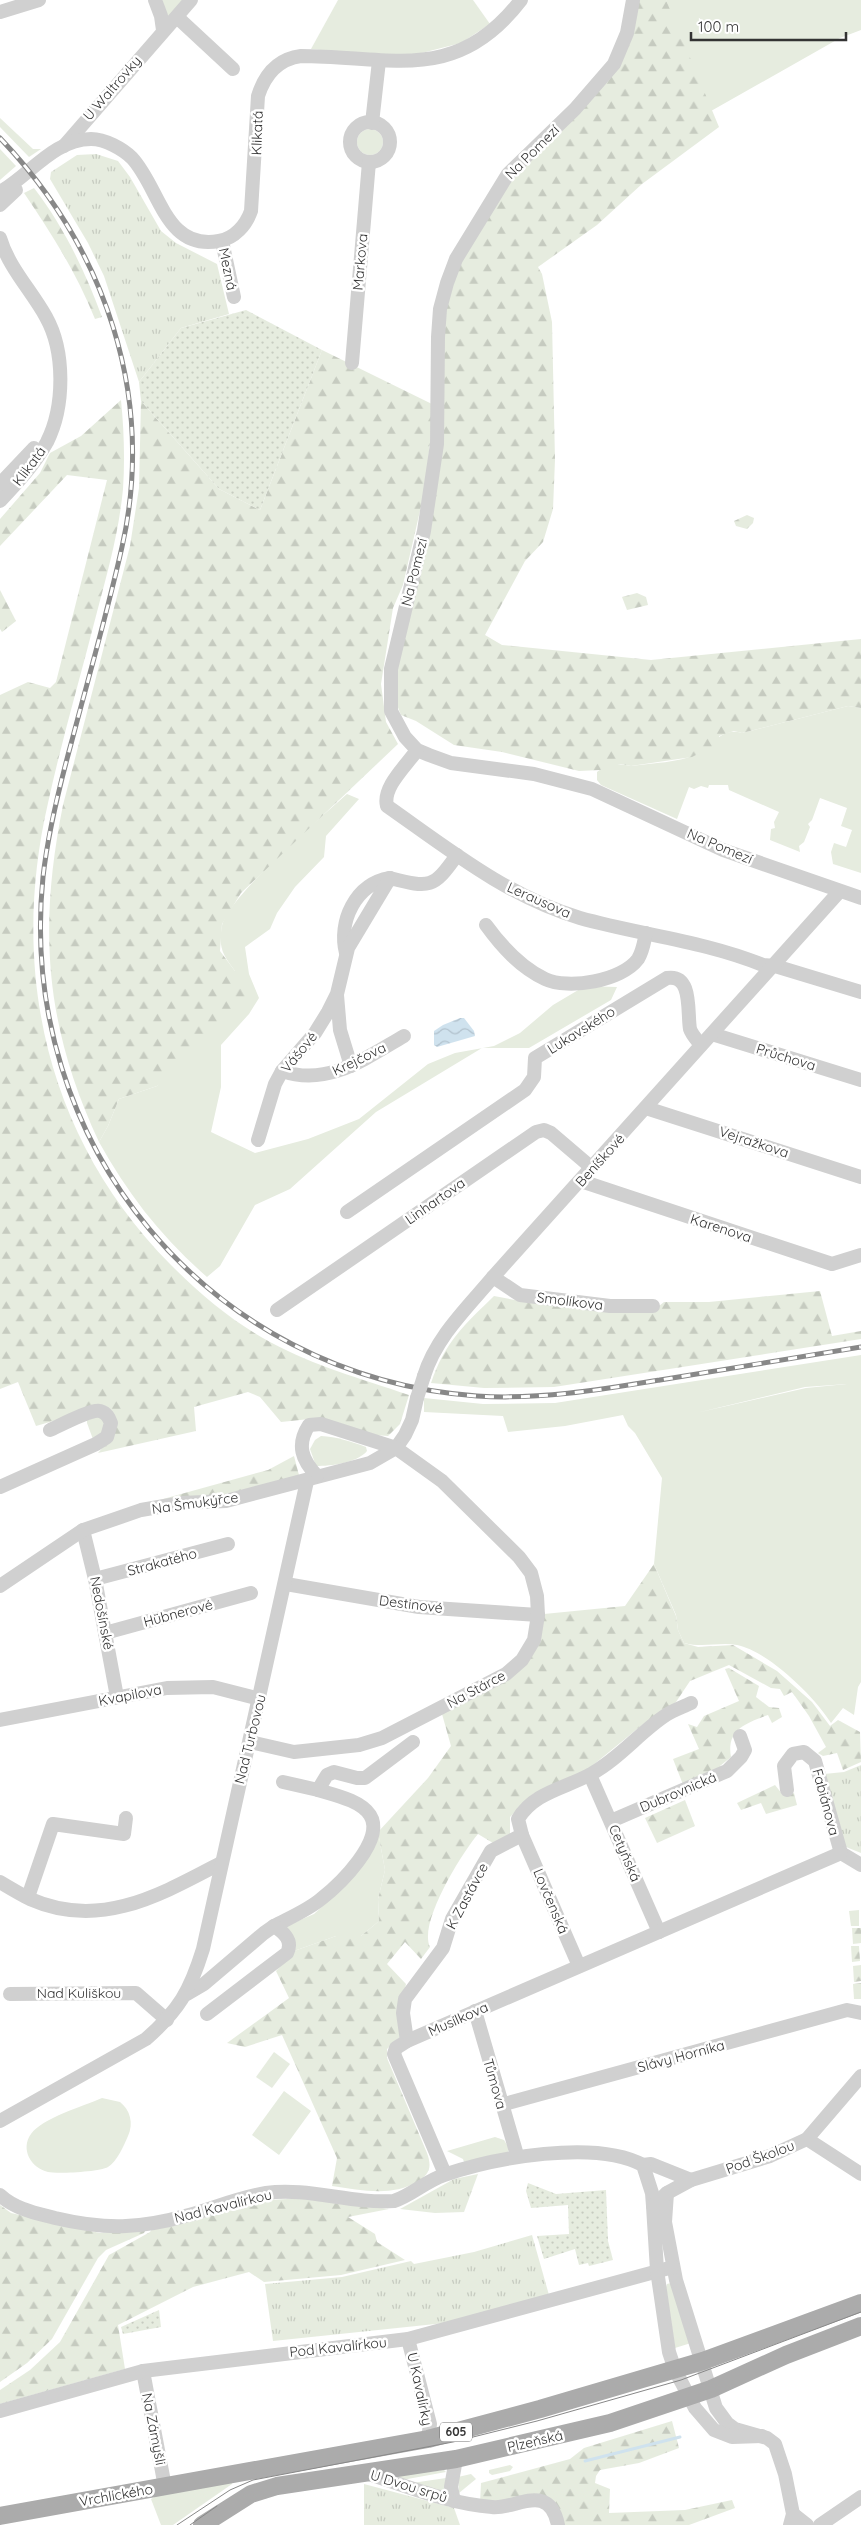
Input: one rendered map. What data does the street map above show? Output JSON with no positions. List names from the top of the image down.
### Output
{
  "streets": {
    "main road": ["605", "Plzeňská", "Vrchlického"],
    "street": [
      "U Waltrovky",
      "Klikatá",
      "Na Pomezí",
      "Markova",
      "Mezná",
      "Lerausova",
      "Lukavského",
      "Vášové",
      "Průchova",
      "Krejčova",
      "Vejražkova",
      "Beníškové",
      "Linhartova",
      "Karenova",
      "Smolíkova",
      "Na Šmukýřce",
      "Strakatého",
      "Destinové",
      "Nedošínské",
      "Hübnerové",
      "Na Stárce",
      "Kvapilova",
      "Nad Turbovou",
      "Dubrovnická",
      "Fabiánova",
      "Cetyňská",
      "K Zastávce",
      "Lovčenská",
      "Nad Kuliškou",
      "Musílkova",
      "Slávy Horníka",
      "Tůmova",
      "Pod Školou",
      "Nad Kavalírkou",
      "Pod Kavalírkou",
      "U Kavalírky",
      "Na Zámyšli",
      "U Dvou srpů"
    ]
  },
  "crossings": [
    ["Klikatá", "Mezná"],
    ["Na Pomezí", "Lerausova"],
    ["Na Pomezí", "Beníškové"],
    ["Lerausova", "Vášové"],
    ["Lerausova", "Beníškové"],
    ["Lukavského", "Beníškové"],
    ["Vášové", "Krejčova"],
    ["Průchova", "Beníškové"],
    ["Vejražkova", "Beníškové"],
    ["Beníškové", "Linhartova"],
    ["Beníškové", "Karenova"],
    ["Beníškové", "Smolíkova"],
    ["Beníškové", "Na Šmukýřce"],
    ["Beníškové", "Na Stárce"],
    ["Na Šmukýřce", "Nedošínské"],
    ["Na Šmukýřce", "Na Stárce"],
    ["Na Šmukýřce", "Nad Turbovou"],
    ["Strakatého", "Nedošínské"],
    ["Destinové", "Na Stárce"],
    ["Destinové", "Nad Turbovou"],
    ["Nedošínské", "Hübnerové"],
    ["Nedošínské", "Kvapilova"],
    ["Na Stárce", "Nad Turbovou"],
    ["Kvapilova", "Nad Turbovou"],
    ["Nad Turbovou", "Nad Kuliškou"],
    ["Dubrovnická", "Cetyňská"],
    ["Fabiánova", "Musílkova"],
    ["Cetyňská", "Musílkova"],
    ["K Zastávce", "Lovčenská"],
    ["K Zastávce", "Musílkova"],
    ["Lovčenská", "Musílkova"],
    ["Musílkova", "Tůmova"],
    ["Slávy Horníka", "Tůmova"],
    ["Pod Kavalírkou", "U Kavalírky"],
    ["Pod Kavalírkou", "Na Zámyšli"],
    ["U Kavalírky", "Plzeňská"],
    ["Na Zámyšli", "Vrchlického"],
    ["Plzeňská", "U Dvou srpů"],
    ["Plzeňská", "Vrchlického"]
  ],
  "scale_bar": "100 m"
}
